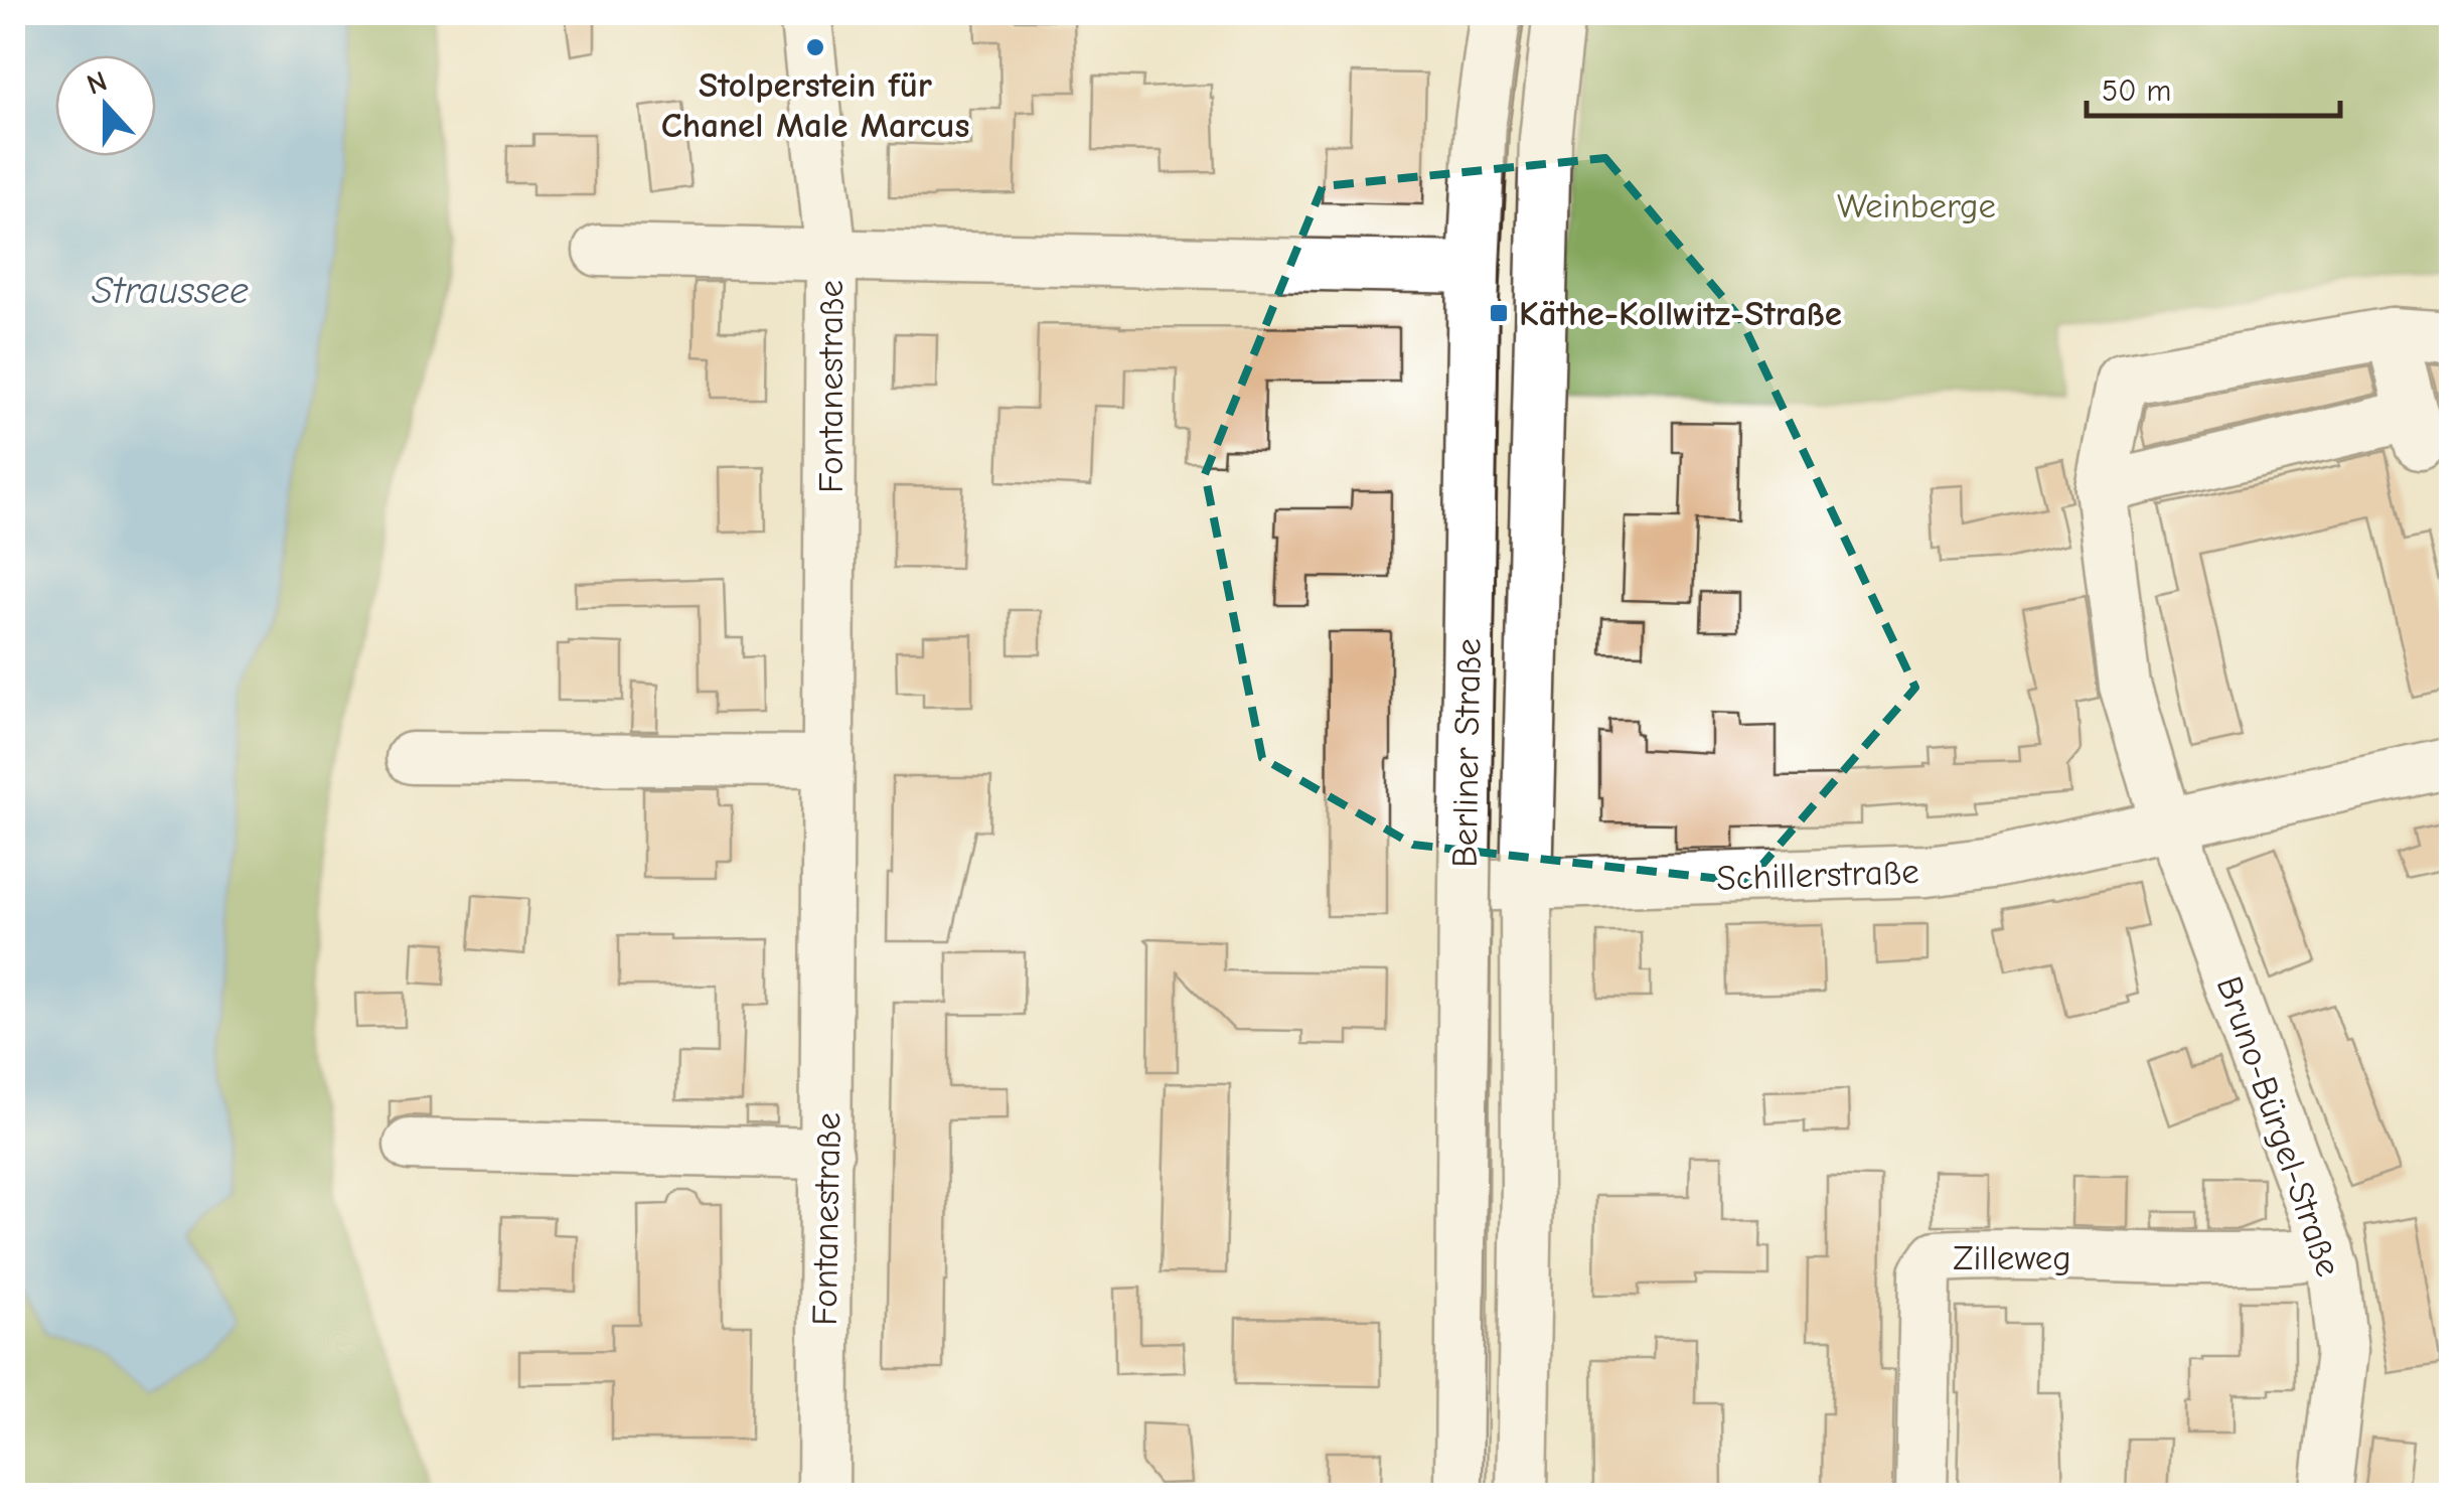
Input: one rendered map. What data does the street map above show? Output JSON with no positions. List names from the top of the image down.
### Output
{
  "streets": {
    "street": [
      "Fontanestraße",
      "Berliner Straße",
      "Schillerstraße",
      "Bruno-Bürgel-Straße",
      "Zilleweg"
    ]
  },
  "crossings": [
    ["Berliner Straße", "Schillerstraße"],
    ["Schillerstraße", "Bruno-Bürgel-Straße"],
    ["Bruno-Bürgel-Straße", "Zilleweg"]
  ],
  "water": ["Straussee"],
  "parks": ["Weinberge"],
  "places": {
    "other": ["Stolperstein für Chanel Male Marcus"],
    "transit": ["Käthe-Kollwitz-Straße"]
  },
  "scale_bar": "50 m",
  "north": "top"
}
